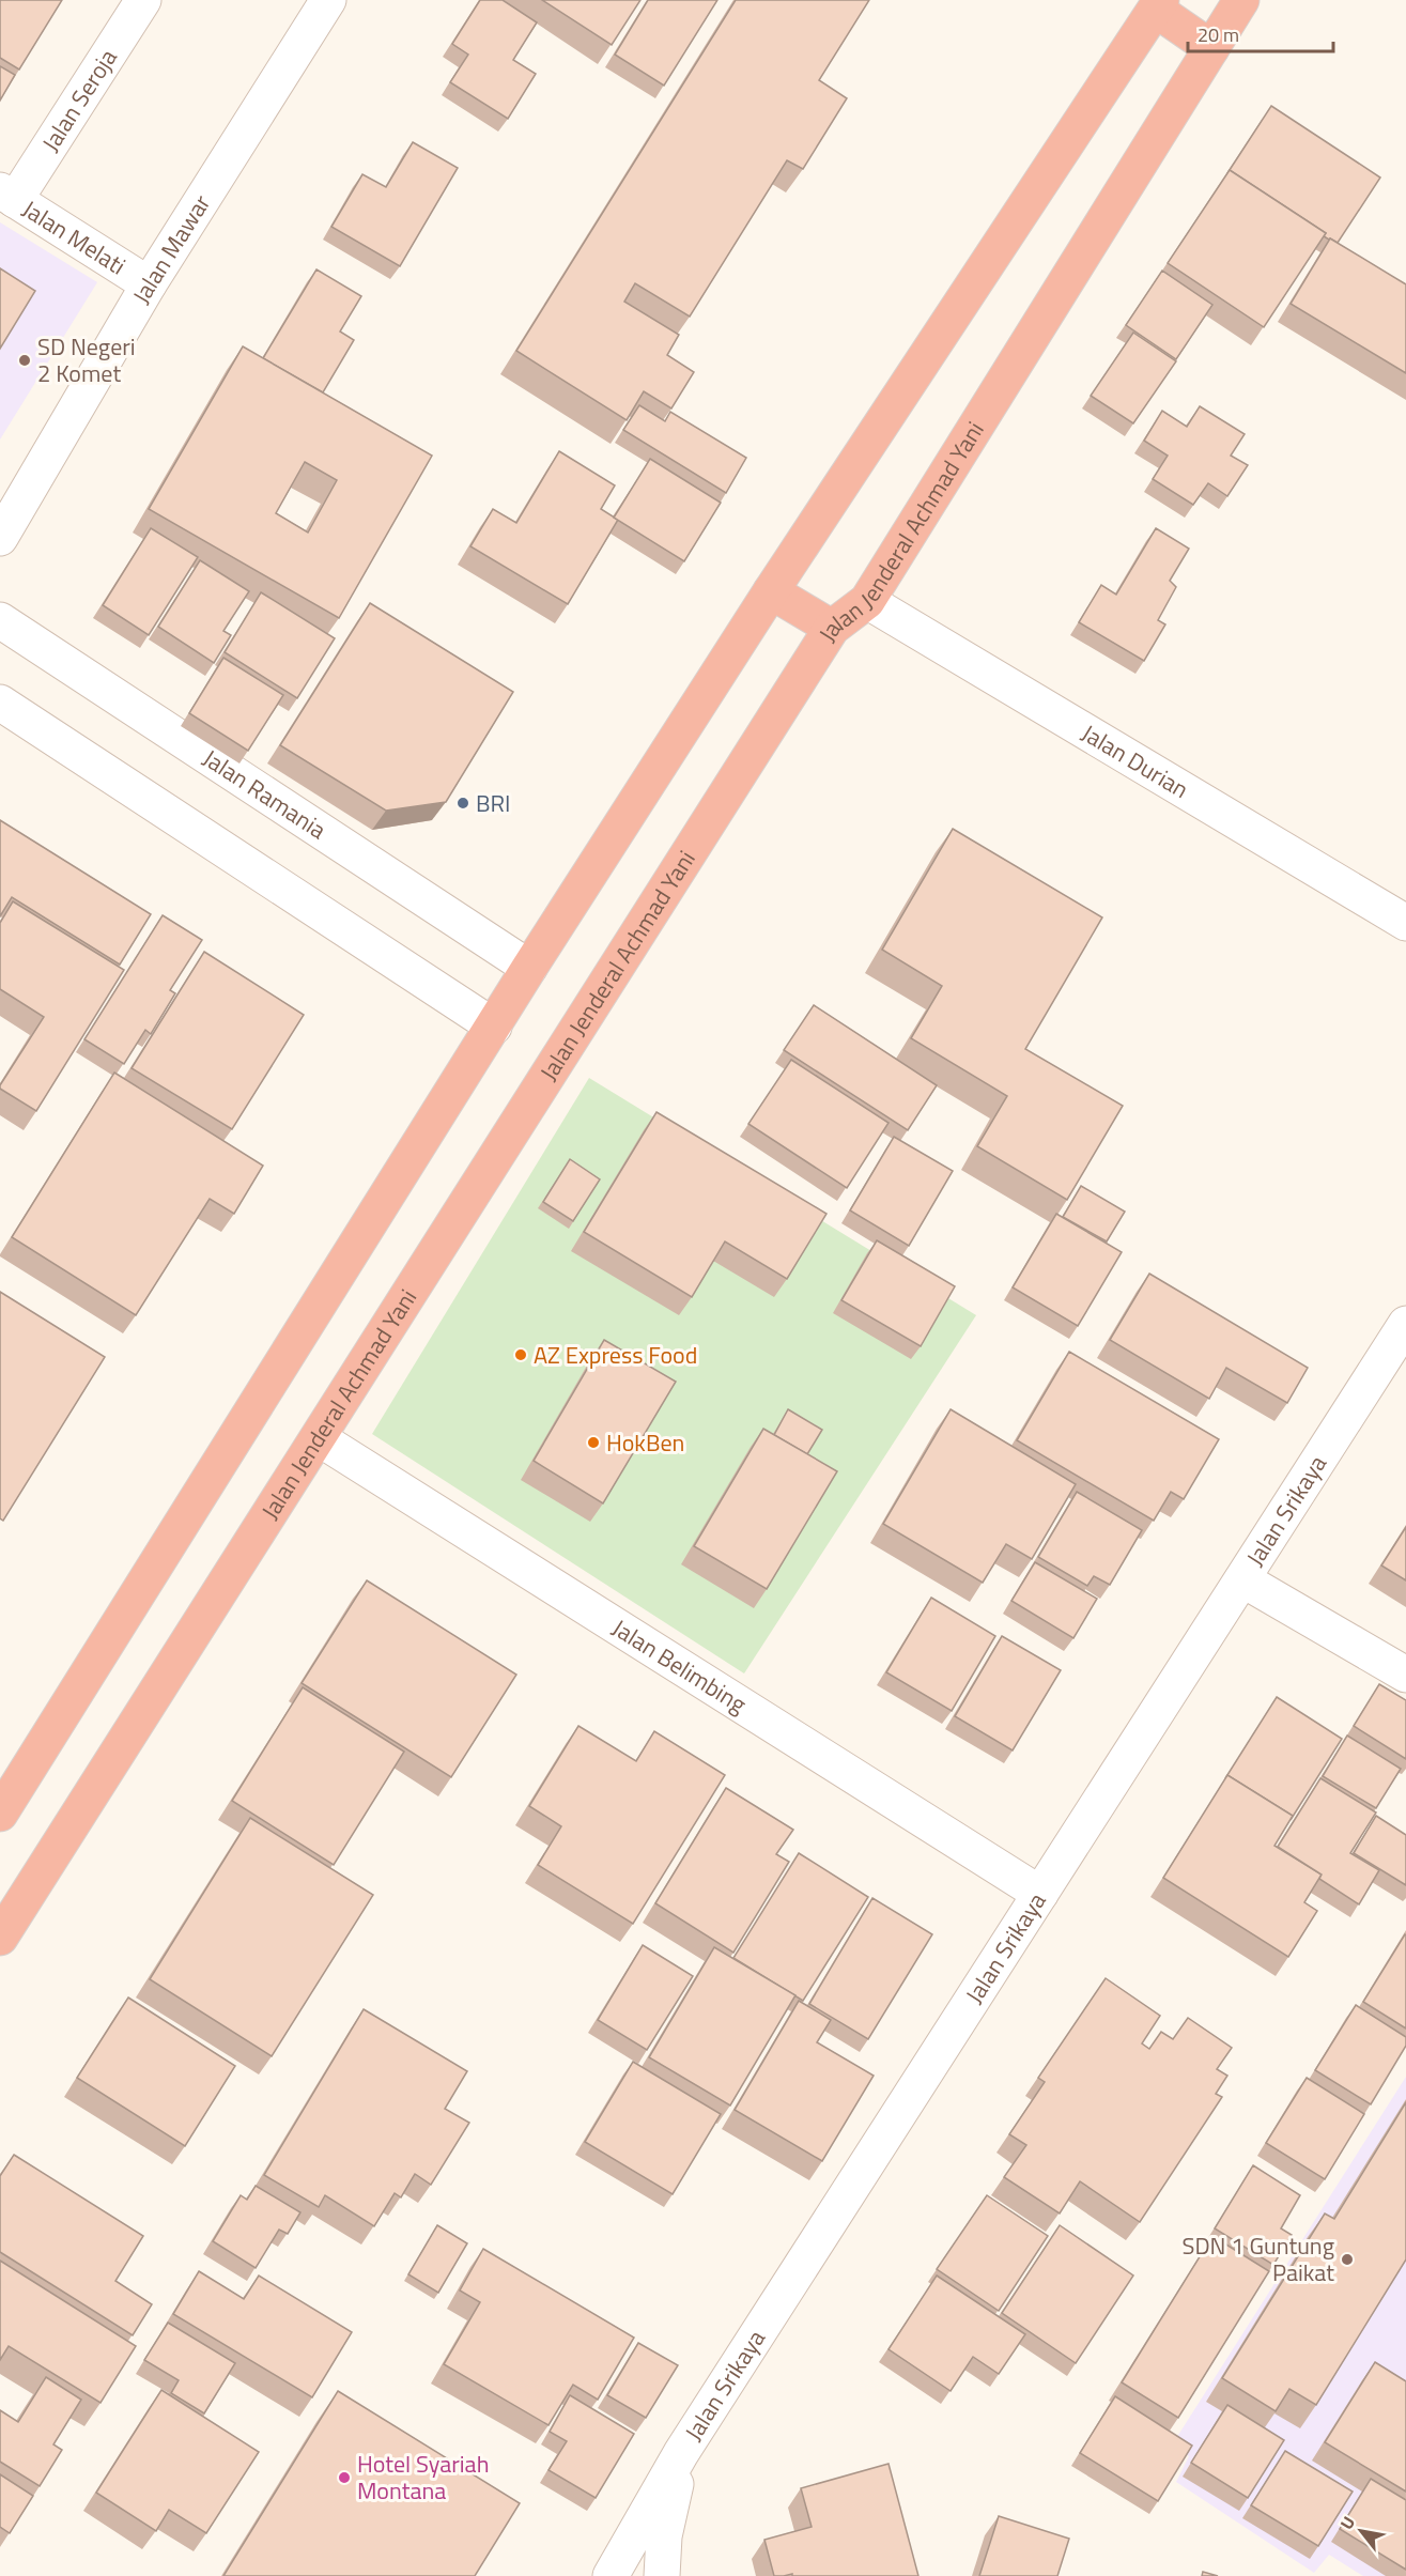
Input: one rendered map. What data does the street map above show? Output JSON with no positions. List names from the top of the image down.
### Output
{
  "streets": {
    "highway": ["Jalan Jenderal Achmad Yani"],
    "street": [
      "Jalan Seroja",
      "Jalan Melati",
      "Jalan Mawar",
      "Jalan Durian",
      "Jalan Ramania",
      "Jalan Srikaya",
      "Jalan Belimbing"
    ]
  },
  "crossings": [
    ["Jalan Seroja", "Jalan Melati"],
    ["Jalan Melati", "Jalan Mawar"],
    ["Jalan Jenderal Achmad Yani", "Jalan Durian"],
    ["Jalan Jenderal Achmad Yani", "Jalan Belimbing"],
    ["Jalan Srikaya", "Jalan Belimbing"]
  ],
  "places": [
    "SD Negeri 2 Komet",
    "BRI",
    "AZ Express Food",
    "HokBen",
    "SDN 1 Guntung Paikat",
    "Hotel Syariah Montana"
  ],
  "scale_bar": "20 m",
  "north": "top left"
}
